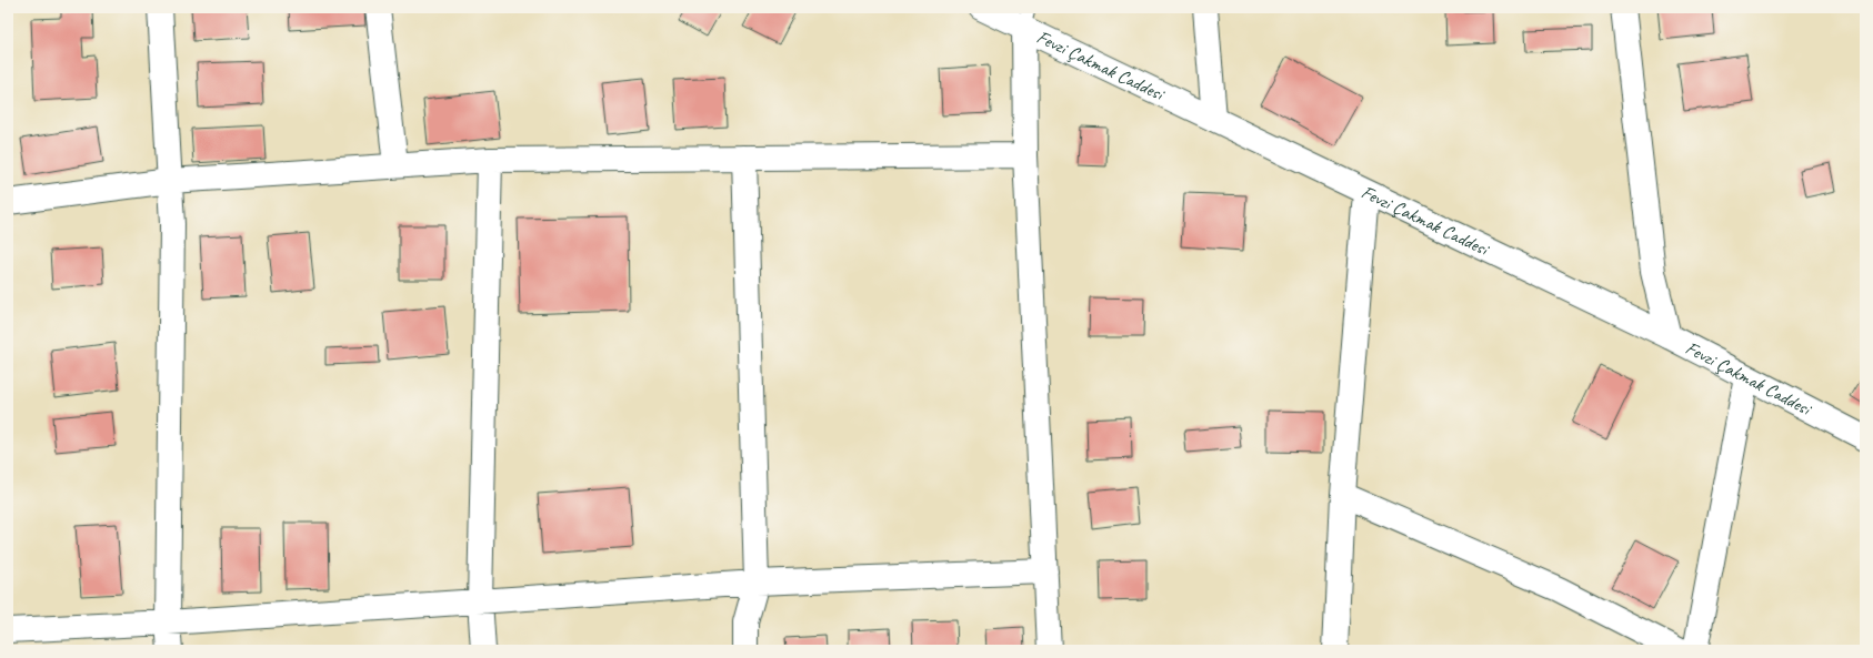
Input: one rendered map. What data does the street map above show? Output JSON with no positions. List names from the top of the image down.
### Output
{
  "streets": {
    "street": ["Fevzi Çakmak Caddesi"]
  }
}
